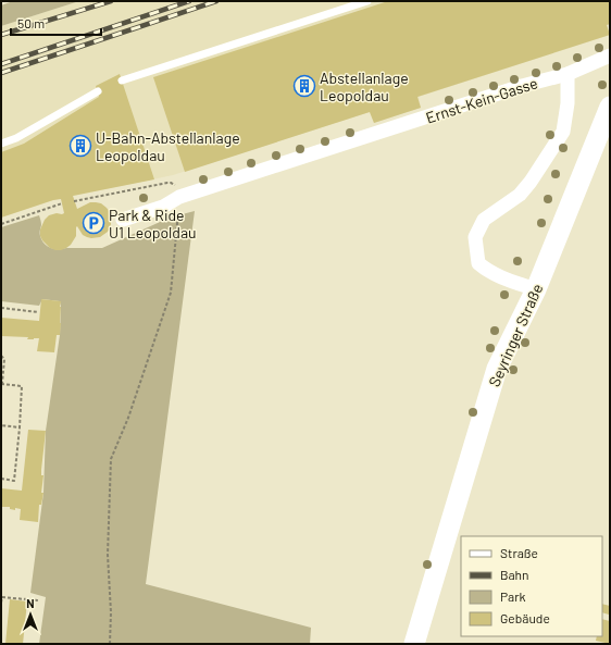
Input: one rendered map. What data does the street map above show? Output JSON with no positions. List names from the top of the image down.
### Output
{
  "streets": {
    "main road": ["Seyringer Straße"],
    "street": ["Ernst-Kein-Gasse"]
  },
  "places": {
    "building": ["Abstellanlage Leopoldau", "U-Bahn-Abstellanlage Leopoldau"],
    "parking": ["Park & Ride U1 Leopoldau"]
  },
  "legend": [
    "Straße",
    "Bahn",
    "Park",
    "Gebäude"
  ],
  "scale_bar": "50 m",
  "north": "top"
}
